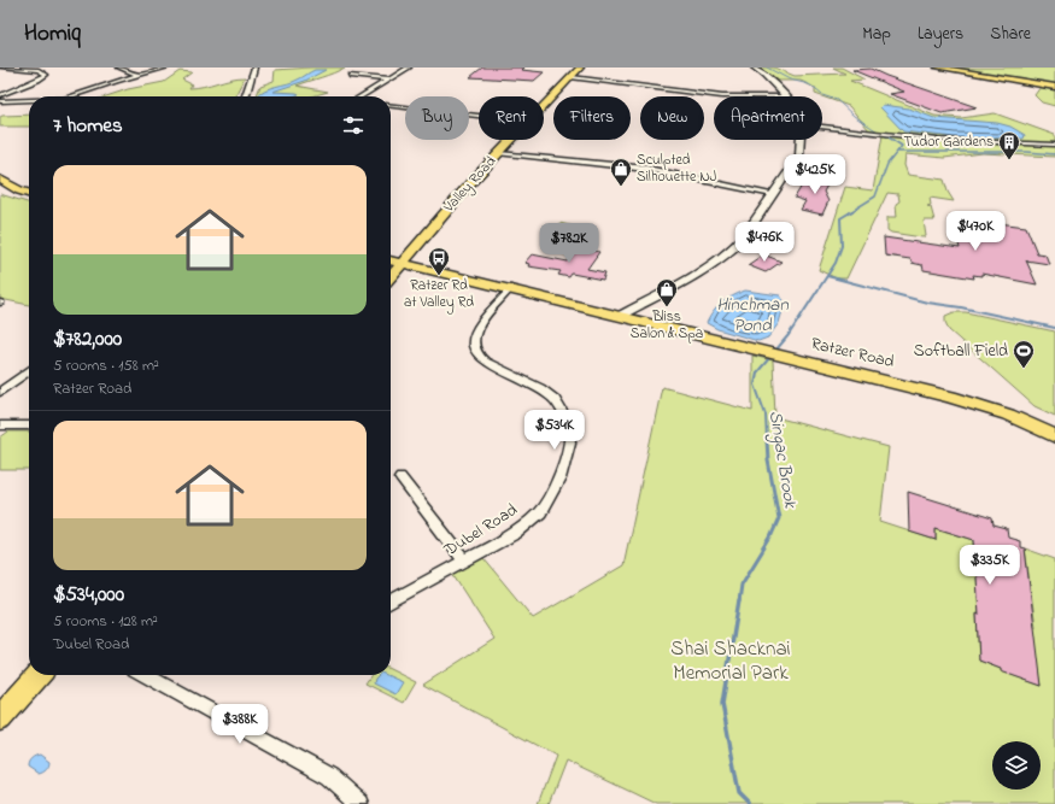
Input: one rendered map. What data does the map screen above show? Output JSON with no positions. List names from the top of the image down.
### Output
{
  "streets": {
    "main road": ["Valley Road", "Ratzer Road"],
    "street": ["Dubel Road"]
  },
  "crossings": [
    ["Valley Road", "Ratzer Road"],
    ["Ratzer Road", "Dubel Road"]
  ],
  "water": ["Hinchman Pond", "Singac Brook"],
  "parks": ["Shai Shacknai Memorial Park"],
  "places": {
    "building": ["Tudor Gardens"],
    "shop": ["Sculpted Silhouette NJ", "Bliss Salon & Spa"],
    "bus stop": ["Ratzer Rd at Valley Rd"],
    "sports": ["Softball Field"]
  },
  "page": {
    "header": "Homiq",
    "nav": ["Map", "Layers", "Share"],
    "chip": [
      "Buy",
      "Rent",
      "Filters",
      "New",
      "Apartment"
    ],
    "heading": "7 homes",
    "price": [
      "$425K",
      "$470K",
      "$476K",
      "$782K",
      "$534K",
      "$335K",
      "$388K"
    ],
    "list": [
      {
        "name": "$782,000",
        "note": "5 rooms · 158 m² · Ratzer Road"
      },
      {
        "name": "$534,000",
        "note": "5 rooms · 128 m² · Dubel Road"
      }
    ]
  }
}
